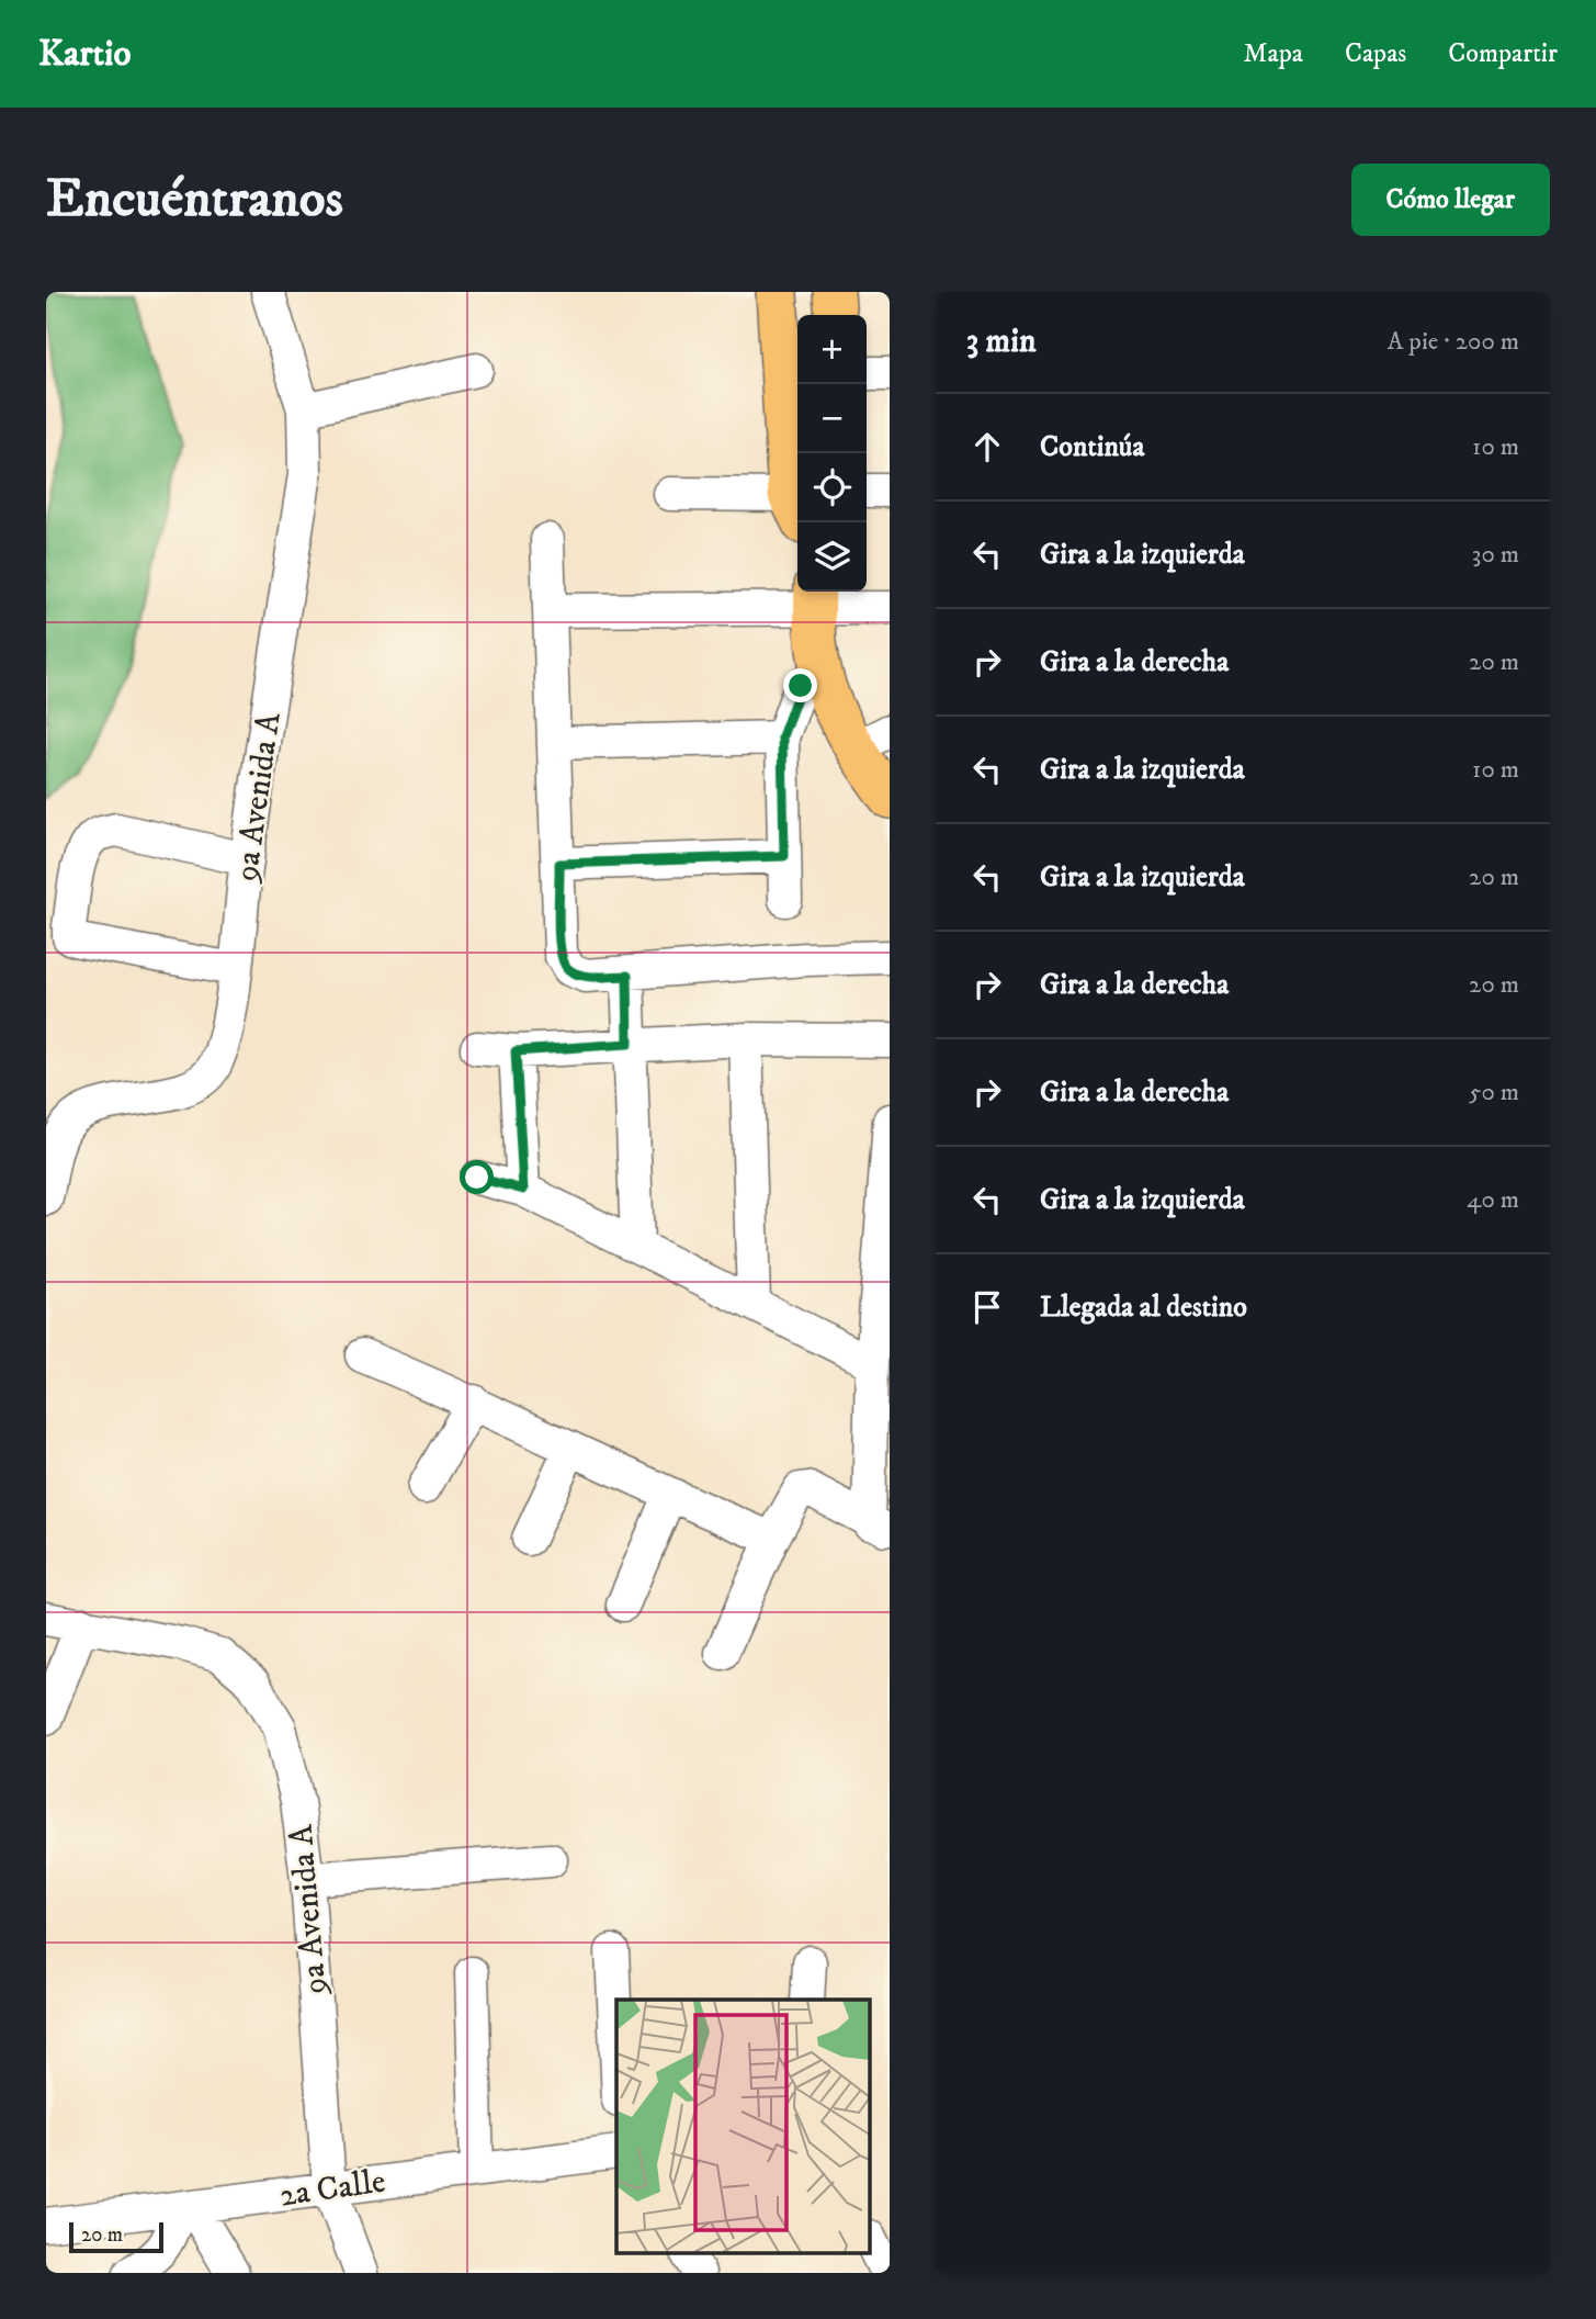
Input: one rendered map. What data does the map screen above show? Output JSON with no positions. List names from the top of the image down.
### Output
{
  "streets": {
    "street": ["9a Avenida A", "2a Calle"]
  },
  "crossings": [
    ["9a Avenida A", "2a Calle"]
  ],
  "scale_bar": "20 m",
  "page": {
    "header": "Kartio",
    "nav": ["Mapa", "Capas", "Compartir"],
    "buttons": "Cómo llegar",
    "title": "Encuéntranos",
    "heading": ["3 min", "A pie · 200 m"],
    "map_buttons": ["+", "−"],
    "list": [
      ["Continúa", "10 m"],
      ["Gira a la izquierda", "30 m"],
      ["Gira a la derecha", "20 m"],
      ["Gira a la izquierda", "10 m"],
      ["Gira a la izquierda", "20 m"],
      ["Gira a la derecha", "20 m"],
      ["Gira a la derecha", "50 m"],
      ["Gira a la izquierda", "40 m"],
      "Llegada al destino"
    ],
    "scale": "20 m"
  }
}
